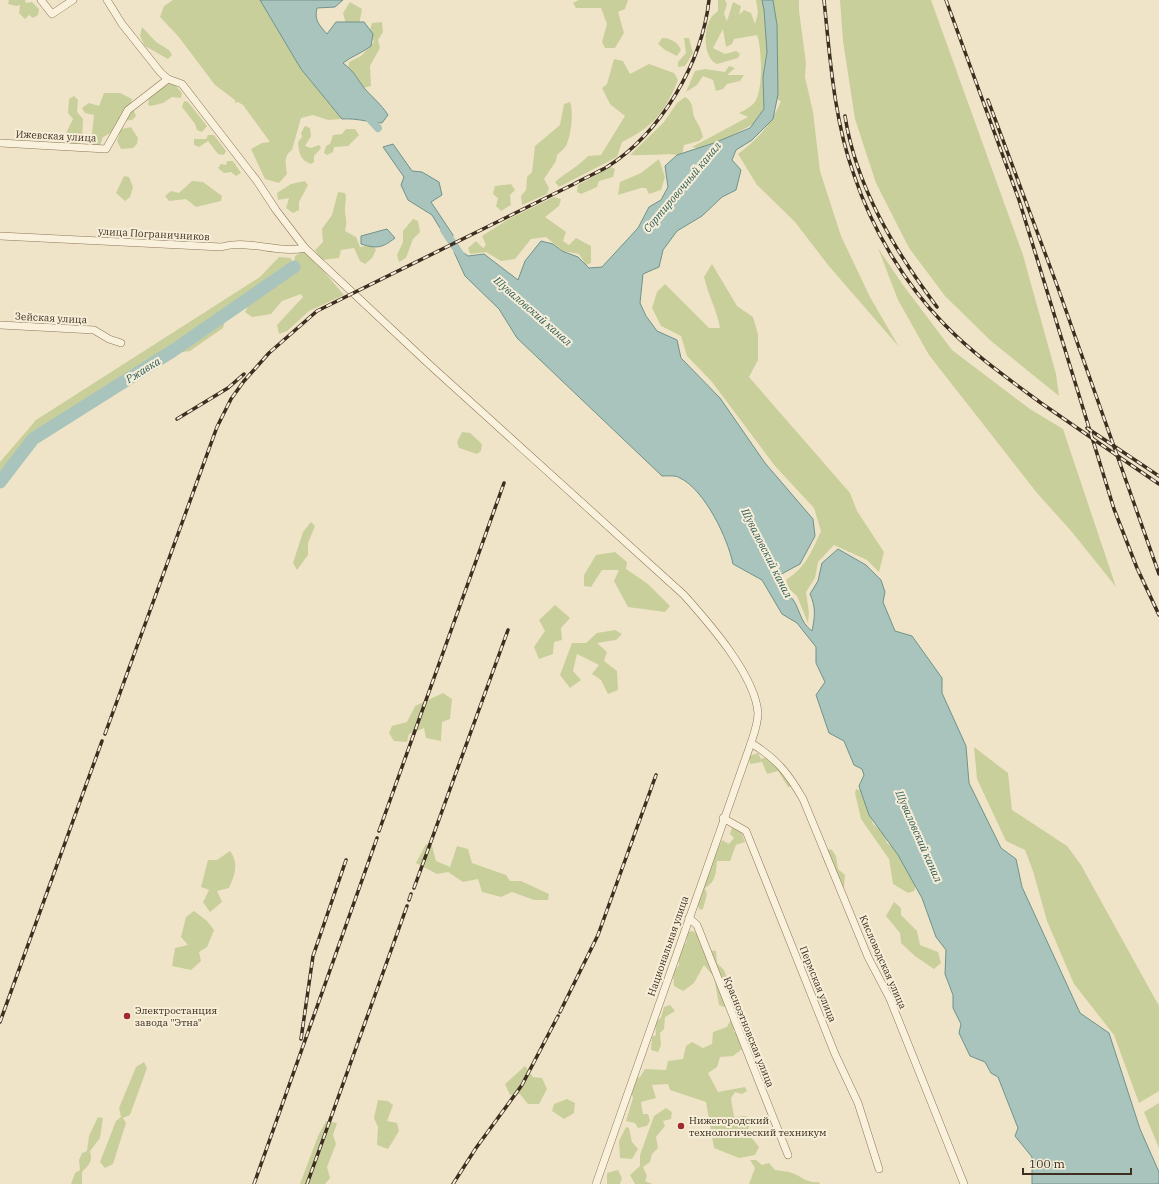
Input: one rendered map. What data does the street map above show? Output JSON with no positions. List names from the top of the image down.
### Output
{
  "streets": {
    "street": [
      "Ижевская улица",
      "улица Пограничников",
      "Зейская улица",
      "Национальная улица",
      "Кисловодская улица",
      "Пермская улица",
      "Красноэтновская улица"
    ]
  },
  "crossings": [
    ["улица Пограничников", "Национальная улица"],
    ["Национальная улица", "Кисловодская улица"],
    ["Национальная улица", "Пермская улица"],
    ["Национальная улица", "Красноэтновская улица"]
  ],
  "water": ["Сортировочный канал", "Шуваловский канал", "Ржавка"],
  "places": ["Электростанция завода \"Этна\"", "Нижегородский технологический техникум"],
  "scale_bar": "100 m"
}
